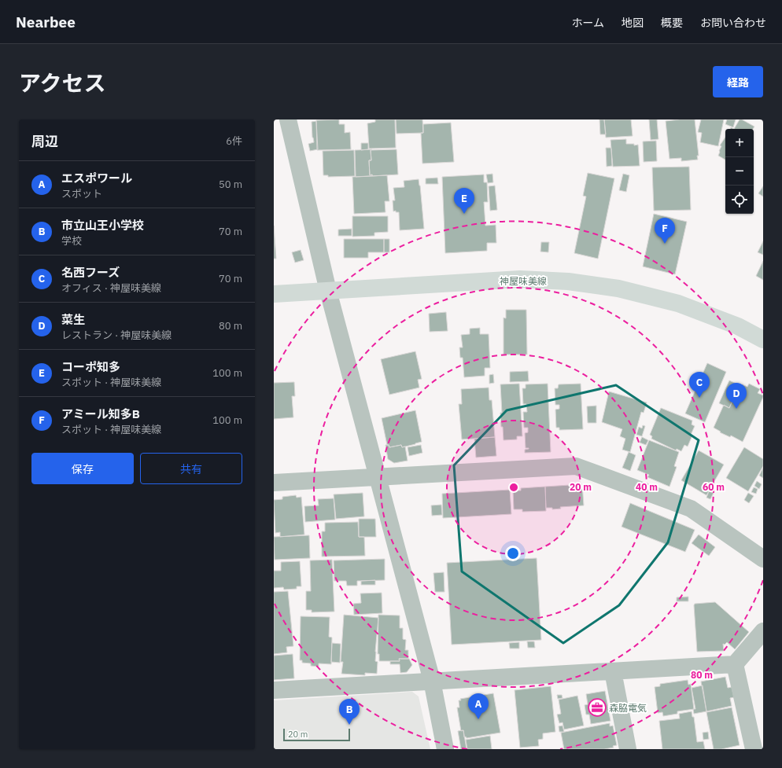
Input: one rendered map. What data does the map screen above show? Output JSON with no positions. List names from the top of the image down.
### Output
{
  "streets": {
    "main road": ["神屋味美線"]
  },
  "places": {
    "office": ["森脇電気"]
  },
  "scale_bar": "20 m",
  "page": {
    "header": "Nearbee",
    "nav": [
      "ホーム",
      "地図",
      "概要",
      "お問い合わせ"
    ],
    "title": "アクセス",
    "buttons": [
      "経路",
      ["保存", "共有"]
    ],
    "heading": ["周辺", "6件"],
    "map_buttons": ["+", "−"],
    "list": [
      {
        "mark": "A",
        "name": "エスポワール",
        "note": "スポット",
        "value": "50 m"
      },
      {
        "mark": "B",
        "name": "市立山王小学校",
        "note": "学校",
        "value": "70 m"
      },
      {
        "mark": "C",
        "name": "名西フーズ",
        "note": "オフィス · 神屋味美線",
        "value": "70 m"
      },
      {
        "mark": "D",
        "name": "菜生",
        "note": "レストラン · 神屋味美線",
        "value": "80 m"
      },
      {
        "mark": "E",
        "name": "コーポ知多",
        "note": "スポット · 神屋味美線",
        "value": "100 m"
      },
      {
        "mark": "F",
        "name": "アミール知多B",
        "note": "スポット · 神屋味美線",
        "value": "100 m"
      }
    ],
    "pins": [
      "E",
      "F",
      "C",
      "D",
      "A",
      "B"
    ],
    "scale": "20 m"
  },
  "rings": [
    "20 m",
    "40 m",
    "60 m",
    "80 m"
  ]
}
